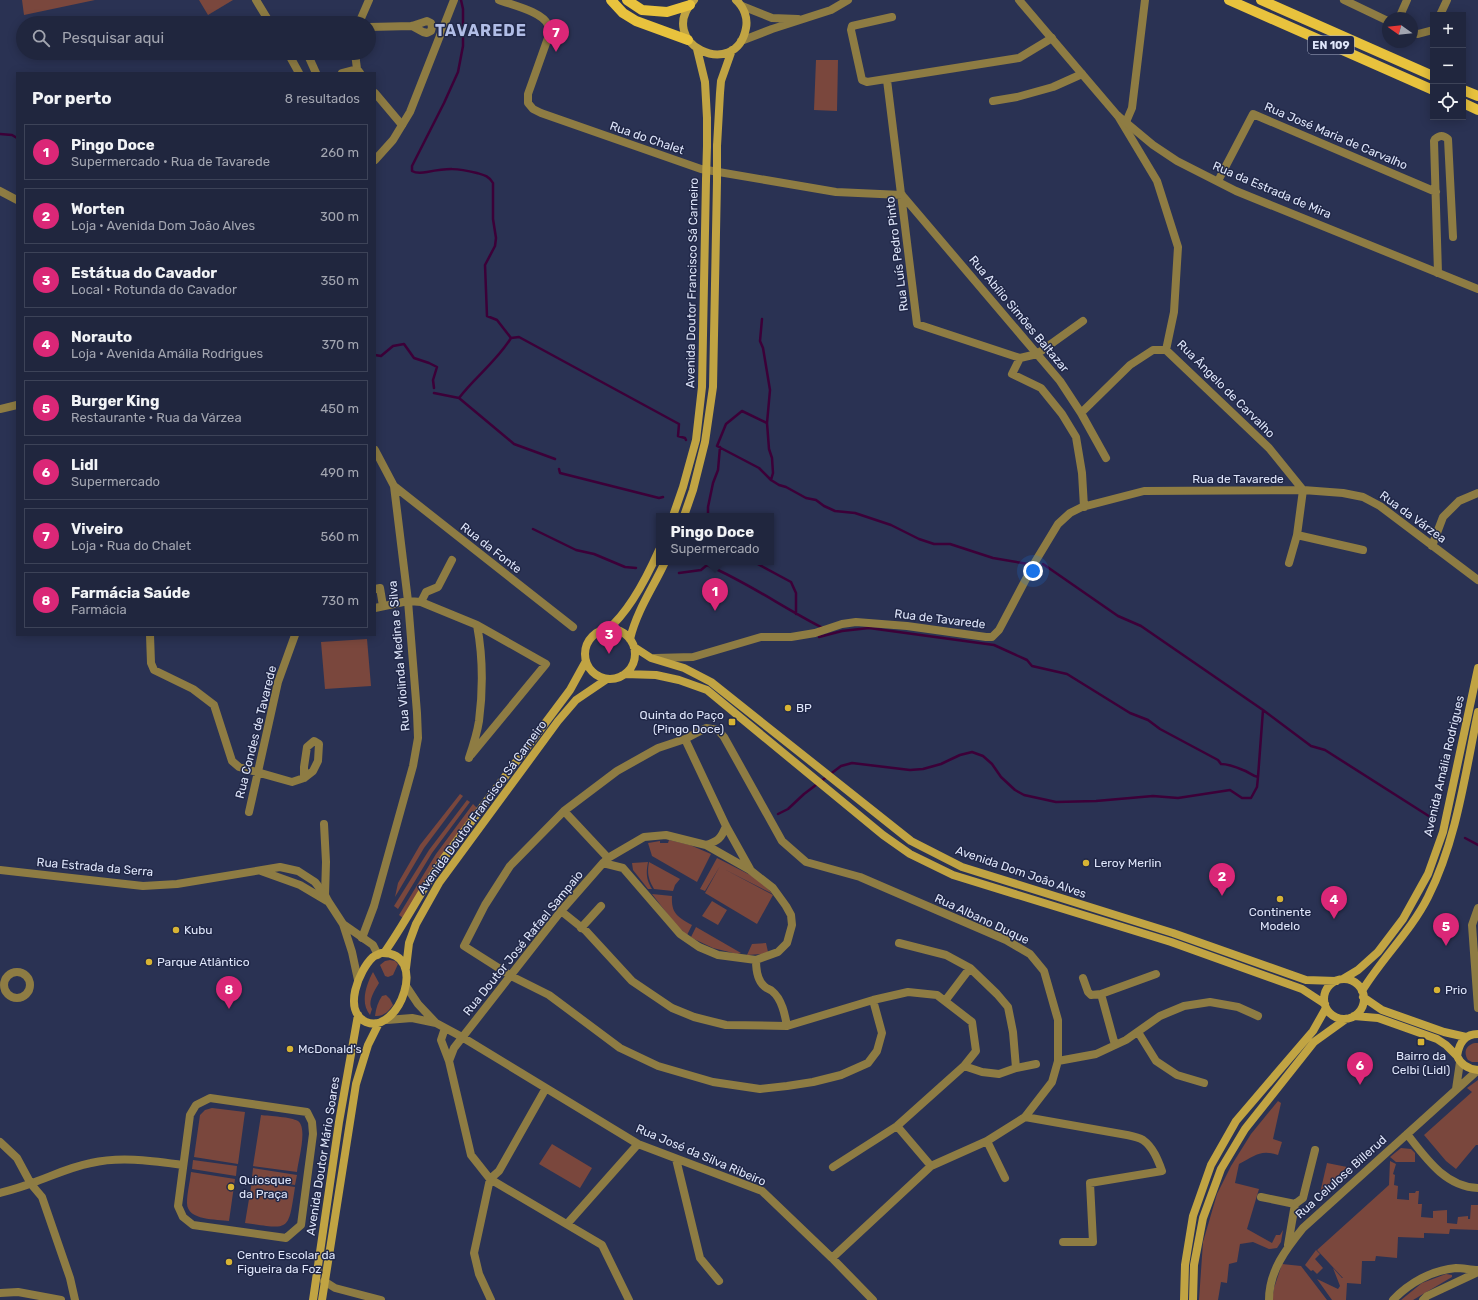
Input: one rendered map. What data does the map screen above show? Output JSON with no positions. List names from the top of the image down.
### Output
{
  "streets": {
    "main road": [
      "EN 109",
      "Avenida Doutor Francisco Sá Carneiro",
      "Avenida Amália Rodrigues",
      "Avenida Dom João Alves",
      "Avenida Doutor Mário Soares"
    ],
    "street": [
      "Rua José Maria de Carvalho",
      "Rua do Chalet",
      "Rua da Estrada de Mira",
      "Rua Luís Pedro Pinto",
      "Rua Abílio Simões Baltazar",
      "Rua Ângelo de Carvalho",
      "Rua de Tavarede",
      "Rua da Várzea",
      "Rua da Fonte",
      "Rua Violinda Medina e Silva",
      "Rua Condes de Tavarede",
      "Rua Estrada da Serra",
      "Rua Albano Duque",
      "Rua Doutor José Rafael Sampaio",
      "Rua José da Silva Ribeiro",
      "Rua Celulose Billerud"
    ]
  },
  "crossings": [
    ["Rua José Maria de Carvalho", "Rua da Estrada de Mira"],
    ["Rua do Chalet", "Rua Luís Pedro Pinto"],
    ["Rua do Chalet", "Rua Abílio Simões Baltazar"],
    ["Rua da Estrada de Mira", "Rua Ângelo de Carvalho"],
    ["Rua Luís Pedro Pinto", "Rua Abílio Simões Baltazar"],
    ["Avenida Doutor Francisco Sá Carneiro", "Avenida Dom João Alves"],
    ["Avenida Doutor Francisco Sá Carneiro", "Rua José da Silva Ribeiro"],
    ["Avenida Doutor Francisco Sá Carneiro", "Avenida Doutor Mário Soares"],
    ["Rua Ângelo de Carvalho", "Rua de Tavarede"],
    ["Rua Ângelo de Carvalho", "Rua da Várzea"],
    ["Rua de Tavarede", "Rua da Várzea"],
    ["Rua de Tavarede", "Avenida Dom João Alves"],
    ["Rua da Fonte", "Rua Violinda Medina e Silva"],
    ["Avenida Amália Rodrigues", "Avenida Dom João Alves"],
    ["Rua Albano Duque", "Rua José da Silva Ribeiro"],
    ["Rua Doutor José Rafael Sampaio", "Rua José da Silva Ribeiro"],
    ["Rua José da Silva Ribeiro", "Avenida Doutor Mário Soares"]
  ],
  "districts": ["TAVAREDE"],
  "places": {
    "other": [
      "BP",
      "Leroy Merlin",
      "Continente Modelo",
      "Kubu",
      "Parque Atlântico",
      "Prio",
      "McDonald's",
      "Quiosque da Praça",
      "Centro Escolar da Figueira da Foz"
    ],
    "transit": ["Quinta do Paço (Pingo Doce)", "Bairro da Celbi (Lidl)"]
  },
  "north": "left",
  "page": {
    "map_buttons": ["+", "−"],
    "search": "Pesquisar aqui",
    "pins": [
      "7",
      "1",
      "3",
      "2",
      "4",
      "5",
      "8",
      "6"
    ],
    "heading": ["Por perto", "8 resultados"],
    "list": [
      {
        "mark": "1",
        "name": "Pingo Doce",
        "note": "Supermercado · Rua de Tavarede",
        "value": "260 m"
      },
      {
        "mark": "2",
        "name": "Worten",
        "note": "Loja · Avenida Dom João Alves",
        "value": "300 m"
      },
      {
        "mark": "3",
        "name": "Estátua do Cavador",
        "note": "Local · Rotunda do Cavador",
        "value": "350 m"
      },
      {
        "mark": "4",
        "name": "Norauto",
        "note": "Loja · Avenida Amália Rodrigues",
        "value": "370 m"
      },
      {
        "mark": "5",
        "name": "Burger King",
        "note": "Restaurante · Rua da Várzea",
        "value": "450 m"
      },
      {
        "mark": "6",
        "name": "Lidl",
        "note": "Supermercado",
        "value": "490 m"
      },
      {
        "mark": "7",
        "name": "Viveiro",
        "note": "Loja · Rua do Chalet",
        "value": "560 m"
      },
      {
        "mark": "8",
        "name": "Farmácia Saúde",
        "note": "Farmácia",
        "value": "730 m"
      }
    ],
    "popup": ["Pingo Doce", "Supermercado"]
  }
}
